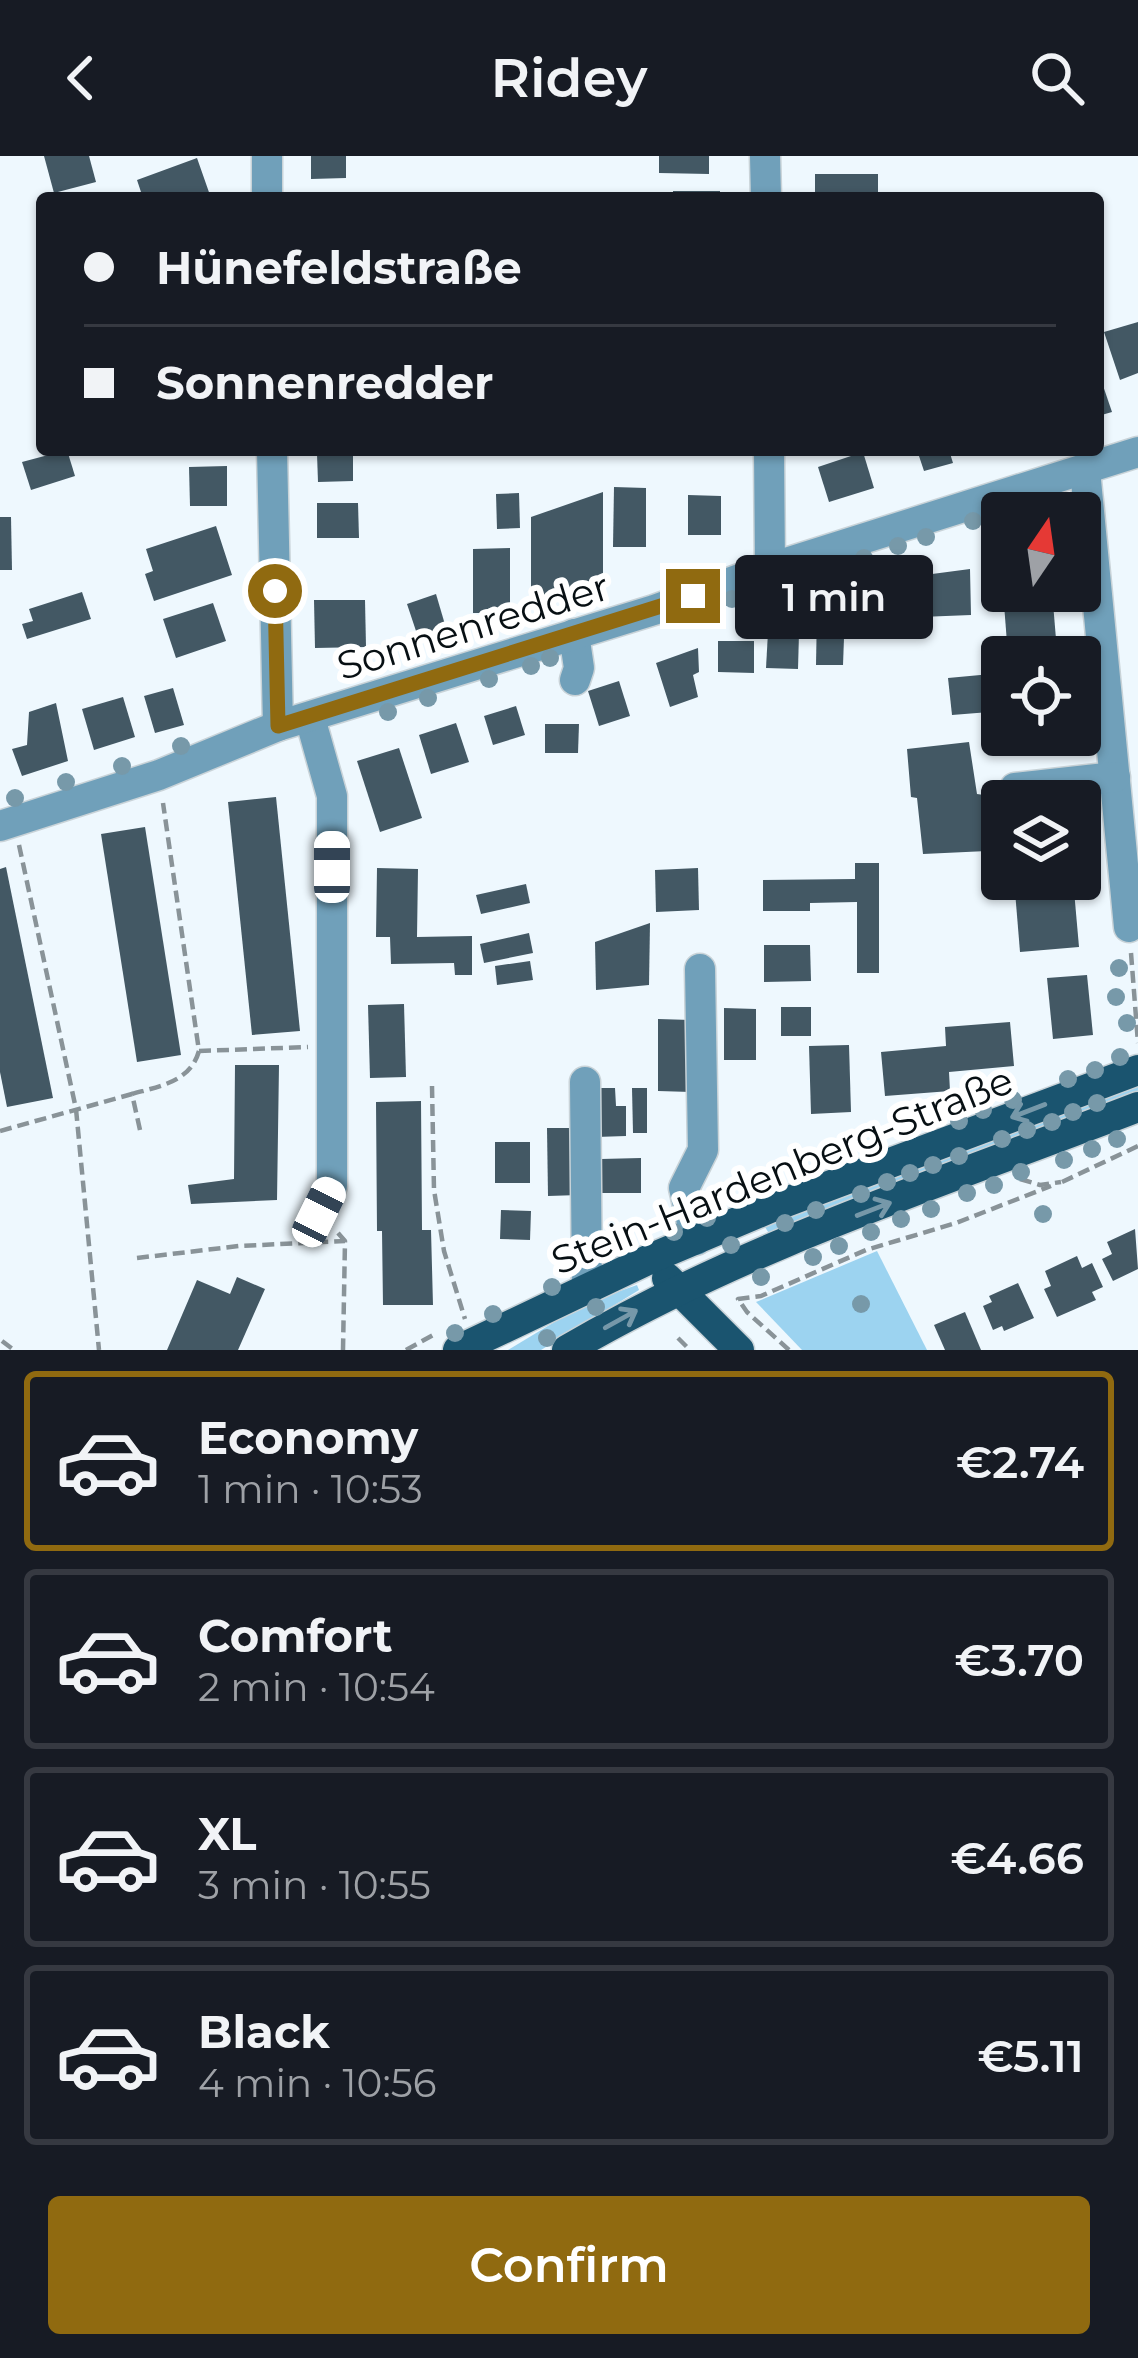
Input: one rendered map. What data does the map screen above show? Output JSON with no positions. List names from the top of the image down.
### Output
{
  "streets": {
    "main road": ["Stein-Hardenberg-Straße"],
    "street": ["Sonnenredder"]
  },
  "north": "top",
  "page": {
    "header": "Ridey",
    "banner": ["Hünefeldstraße", "Sonnenredder"],
    "bubble": "1 min",
    "list": [
      {
        "name": "Economy",
        "note": "1 min · 10:53",
        "value": "€2.74"
      },
      {
        "name": "Comfort",
        "note": "2 min · 10:54",
        "value": "€3.70"
      },
      {
        "name": "XL",
        "note": "3 min · 10:55",
        "value": "€4.66"
      },
      {
        "name": "Black",
        "note": "4 min · 10:56",
        "value": "€5.11"
      }
    ],
    "buttons": "Confirm"
  }
}
